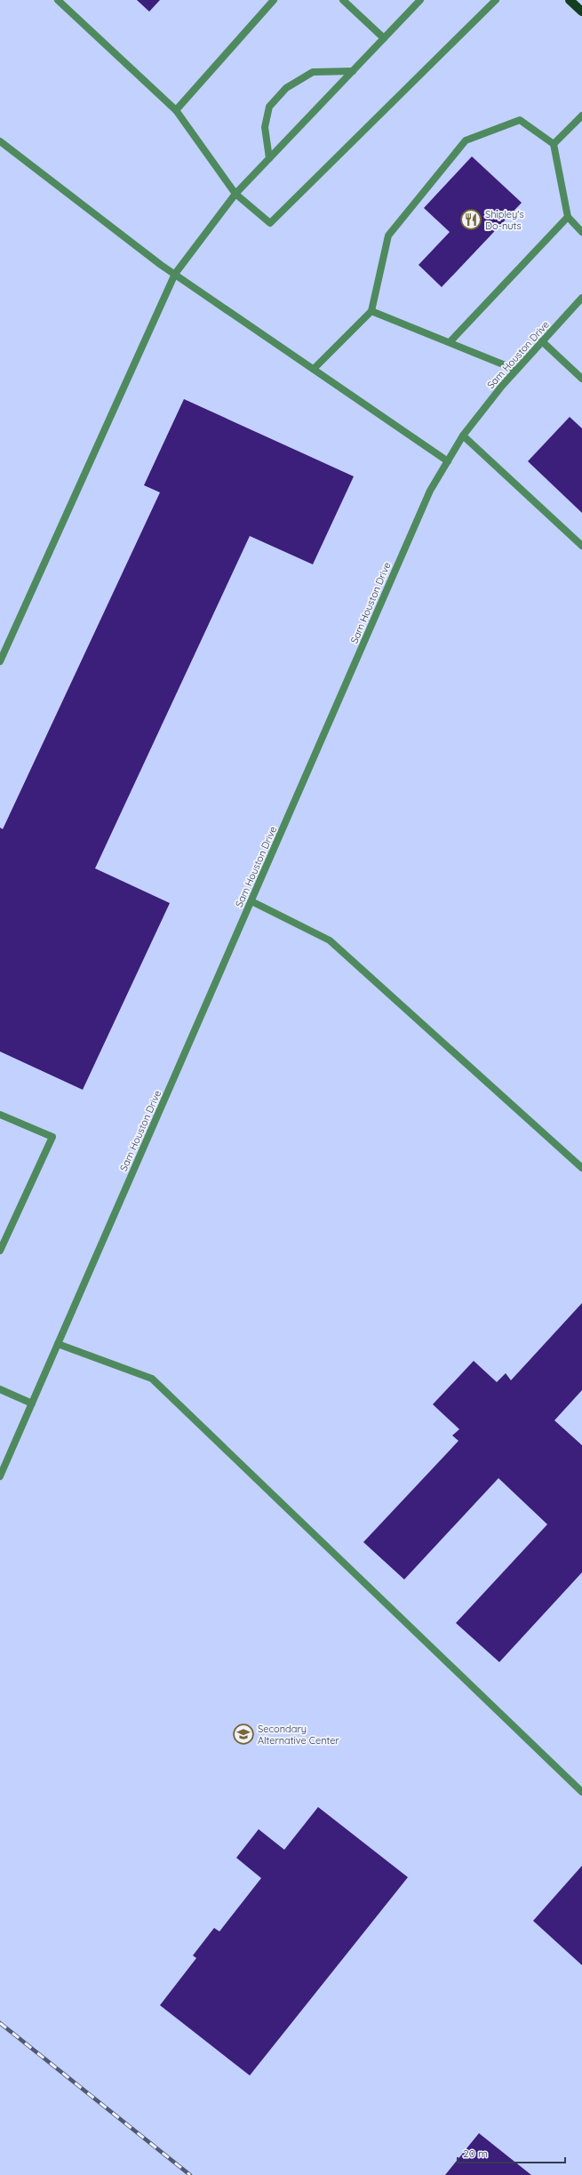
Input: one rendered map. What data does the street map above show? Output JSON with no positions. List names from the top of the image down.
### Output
{
  "streets": {
    "street": ["Sam Houston Drive"]
  },
  "places": {
    "restaurant": ["Shipley's Do-nuts"],
    "school or university": ["Secondary Alternative Center"]
  },
  "scale_bar": "20 m"
}
